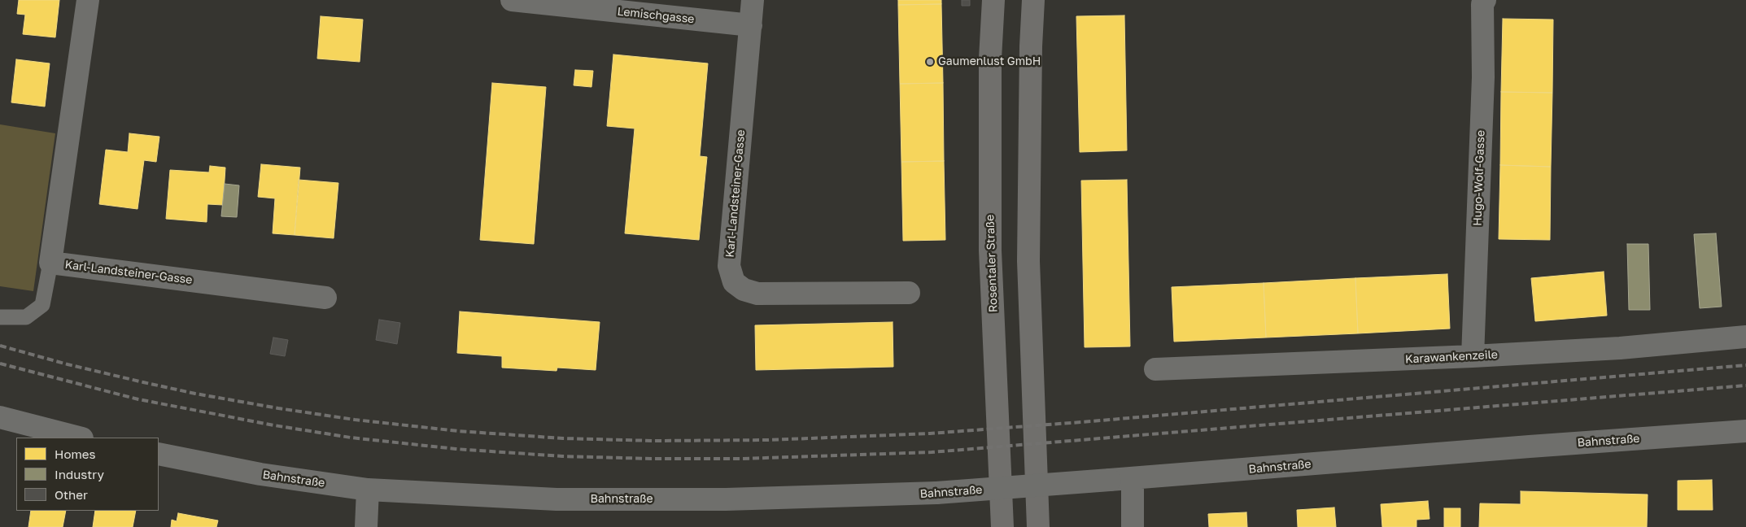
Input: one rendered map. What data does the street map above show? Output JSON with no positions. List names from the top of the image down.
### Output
{
  "streets": {
    "main road": ["Rosentaler Straße"],
    "street": [
      "Lemischgasse",
      "Hugo-Wolf-Gasse",
      "Karl-Landsteiner-Gasse",
      "Karawankenzeile",
      "Bahnstraße"
    ]
  },
  "crossings": [
    ["Lemischgasse", "Karl-Landsteiner-Gasse"],
    ["Hugo-Wolf-Gasse", "Karawankenzeile"]
  ],
  "places": ["Gaumenlust GmbH"],
  "legend": ["Homes", "Industry", "Other"]
}
